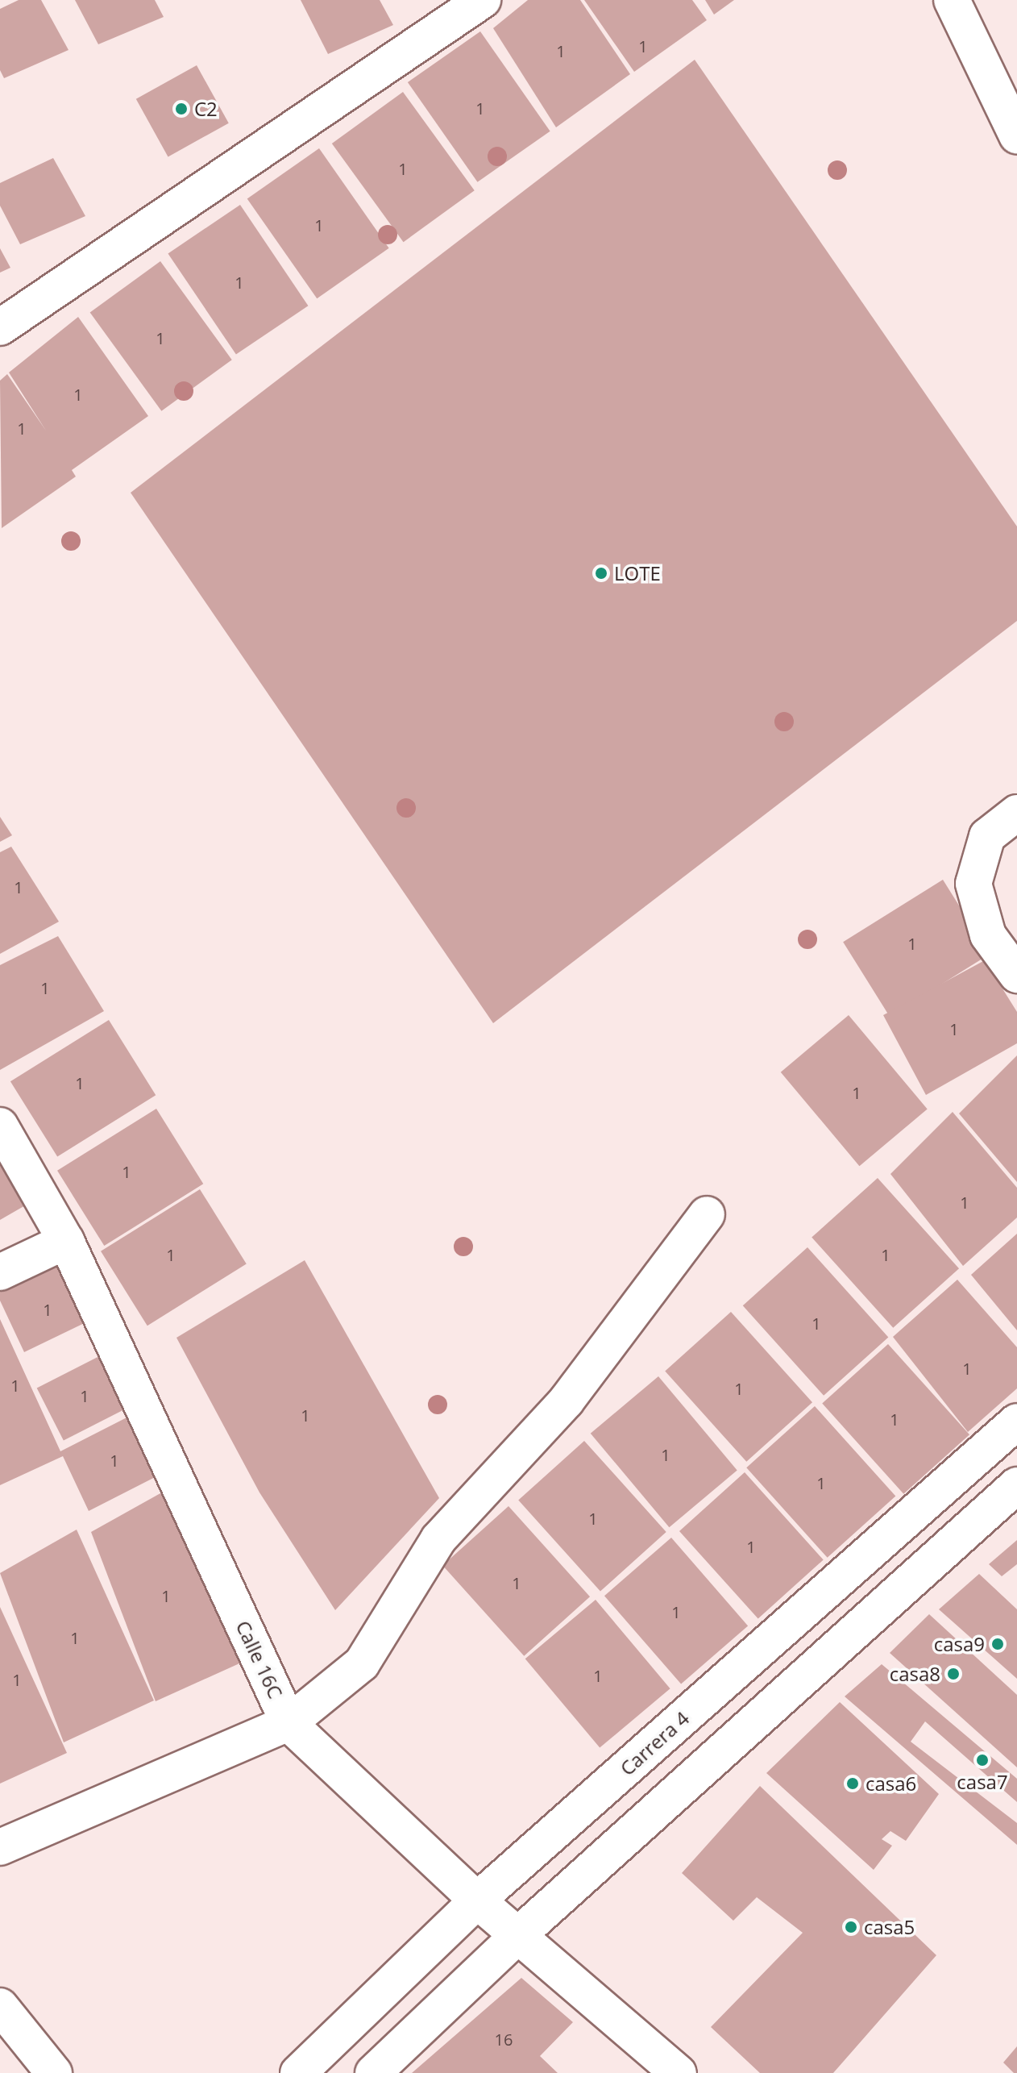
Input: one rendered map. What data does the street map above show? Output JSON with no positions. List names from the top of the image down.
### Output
{
  "streets": {
    "street": ["Calle 16C", "Carrera 4"]
  },
  "crossings": [
    ["Calle 16C", "Carrera 4"]
  ],
  "places": [
    "C2",
    "LOTE",
    "casa9",
    "casa8",
    "casa7",
    "casa6",
    "casa5"
  ],
  "house_numbers": [
    "1",
    "1",
    "1",
    "1",
    "1",
    "1",
    "1",
    "1",
    "1",
    "1",
    "1",
    "1",
    "1",
    "1",
    "1",
    "1",
    "1",
    "1",
    "1",
    "1",
    "1",
    "1",
    "1",
    "1",
    "1",
    "1",
    "1",
    "1",
    "1",
    "1",
    "1",
    "1",
    "1",
    "1",
    "1",
    "1",
    "1",
    "1",
    "16"
  ]
}
